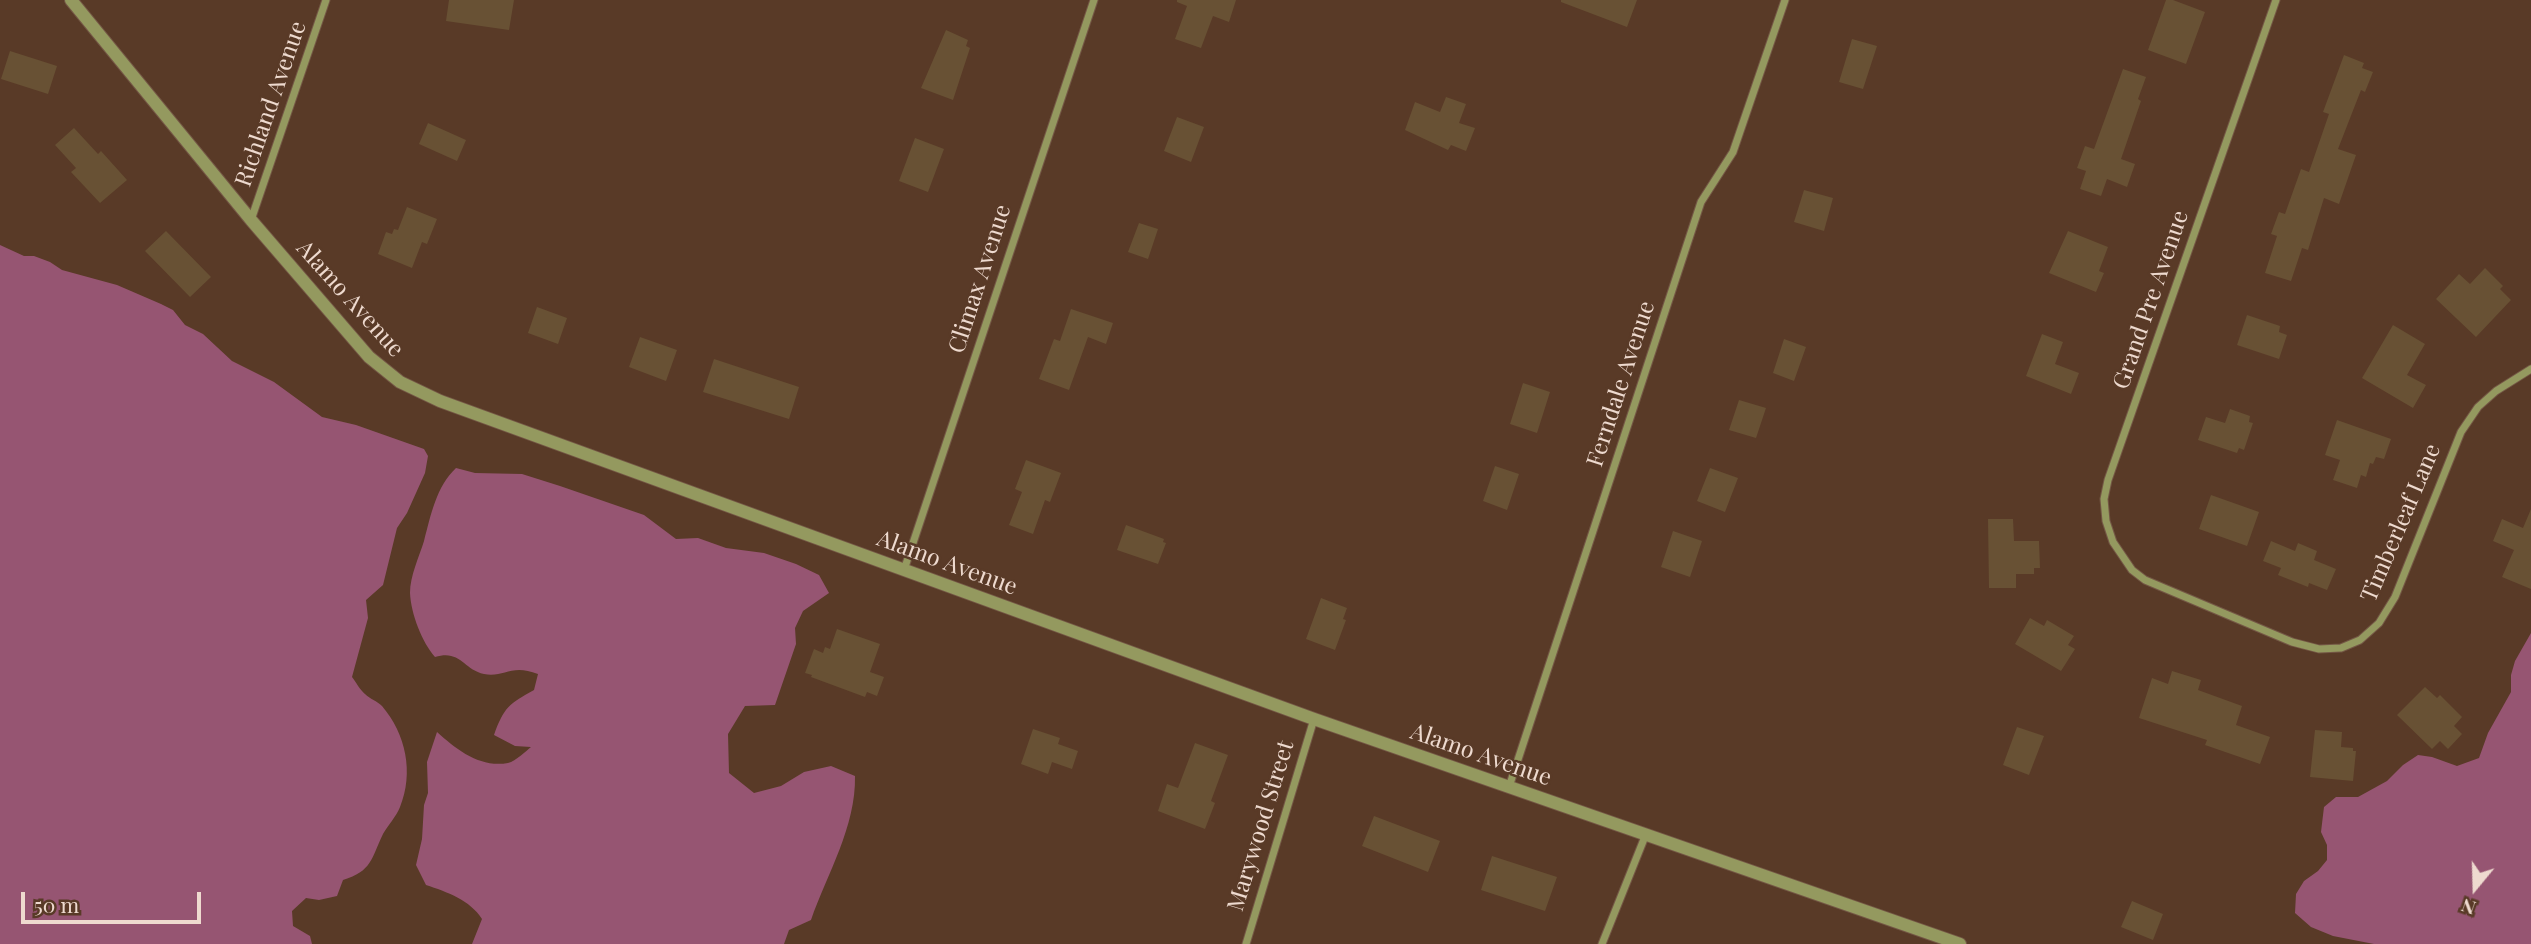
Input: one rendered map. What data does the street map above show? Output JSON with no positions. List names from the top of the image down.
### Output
{
  "streets": {
    "street": [
      "Richland Avenue",
      "Climax Avenue",
      "Alamo Avenue",
      "Grand Pre Avenue",
      "Ferndale Avenue",
      "Timberleaf Lane",
      "Marywood Street"
    ]
  },
  "crossings": [
    ["Richland Avenue", "Alamo Avenue"],
    ["Climax Avenue", "Alamo Avenue"],
    ["Alamo Avenue", "Ferndale Avenue"],
    ["Alamo Avenue", "Marywood Street"],
    ["Grand Pre Avenue", "Timberleaf Lane"]
  ],
  "scale_bar": "50 m",
  "north": "bottom"
}
